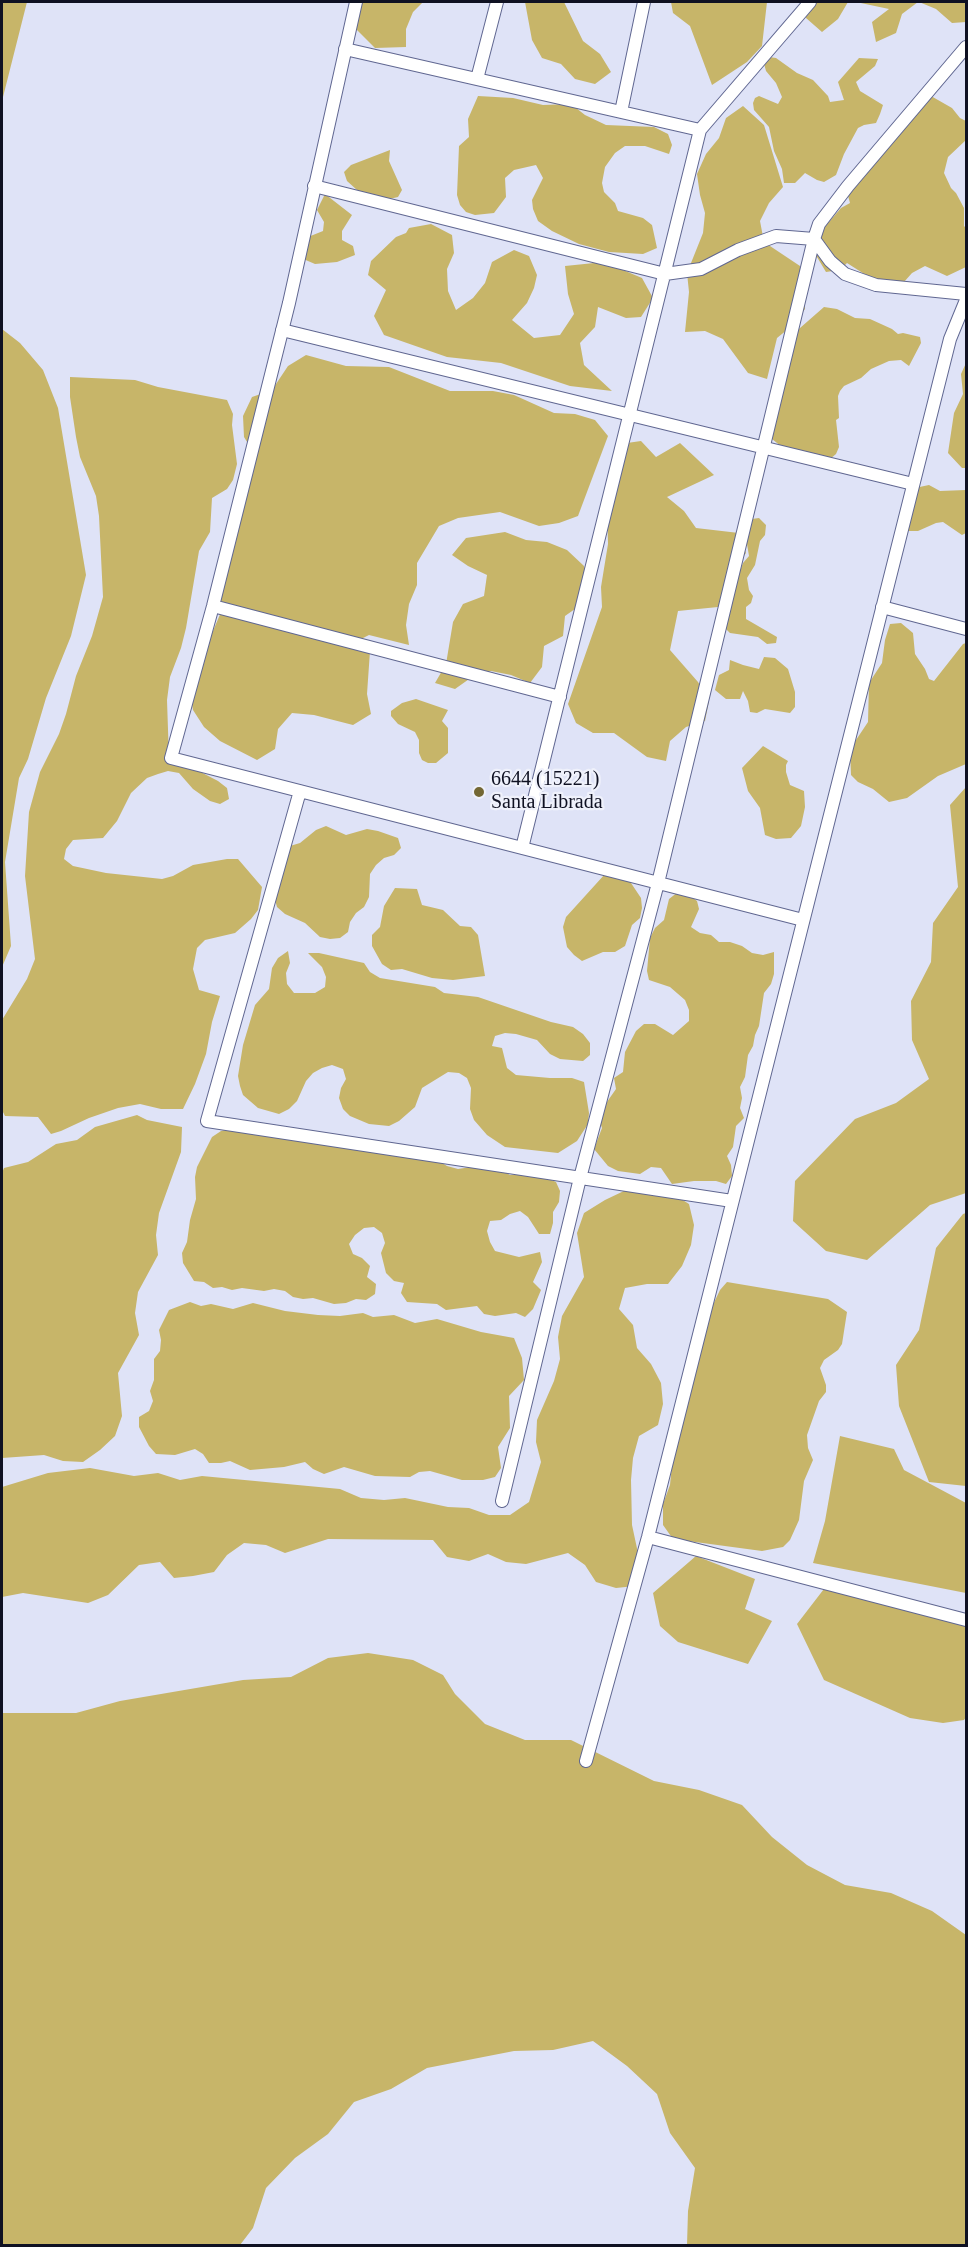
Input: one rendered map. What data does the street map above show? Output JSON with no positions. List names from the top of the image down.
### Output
{
  "places": ["6644 (15221) Santa Librada"]
}
